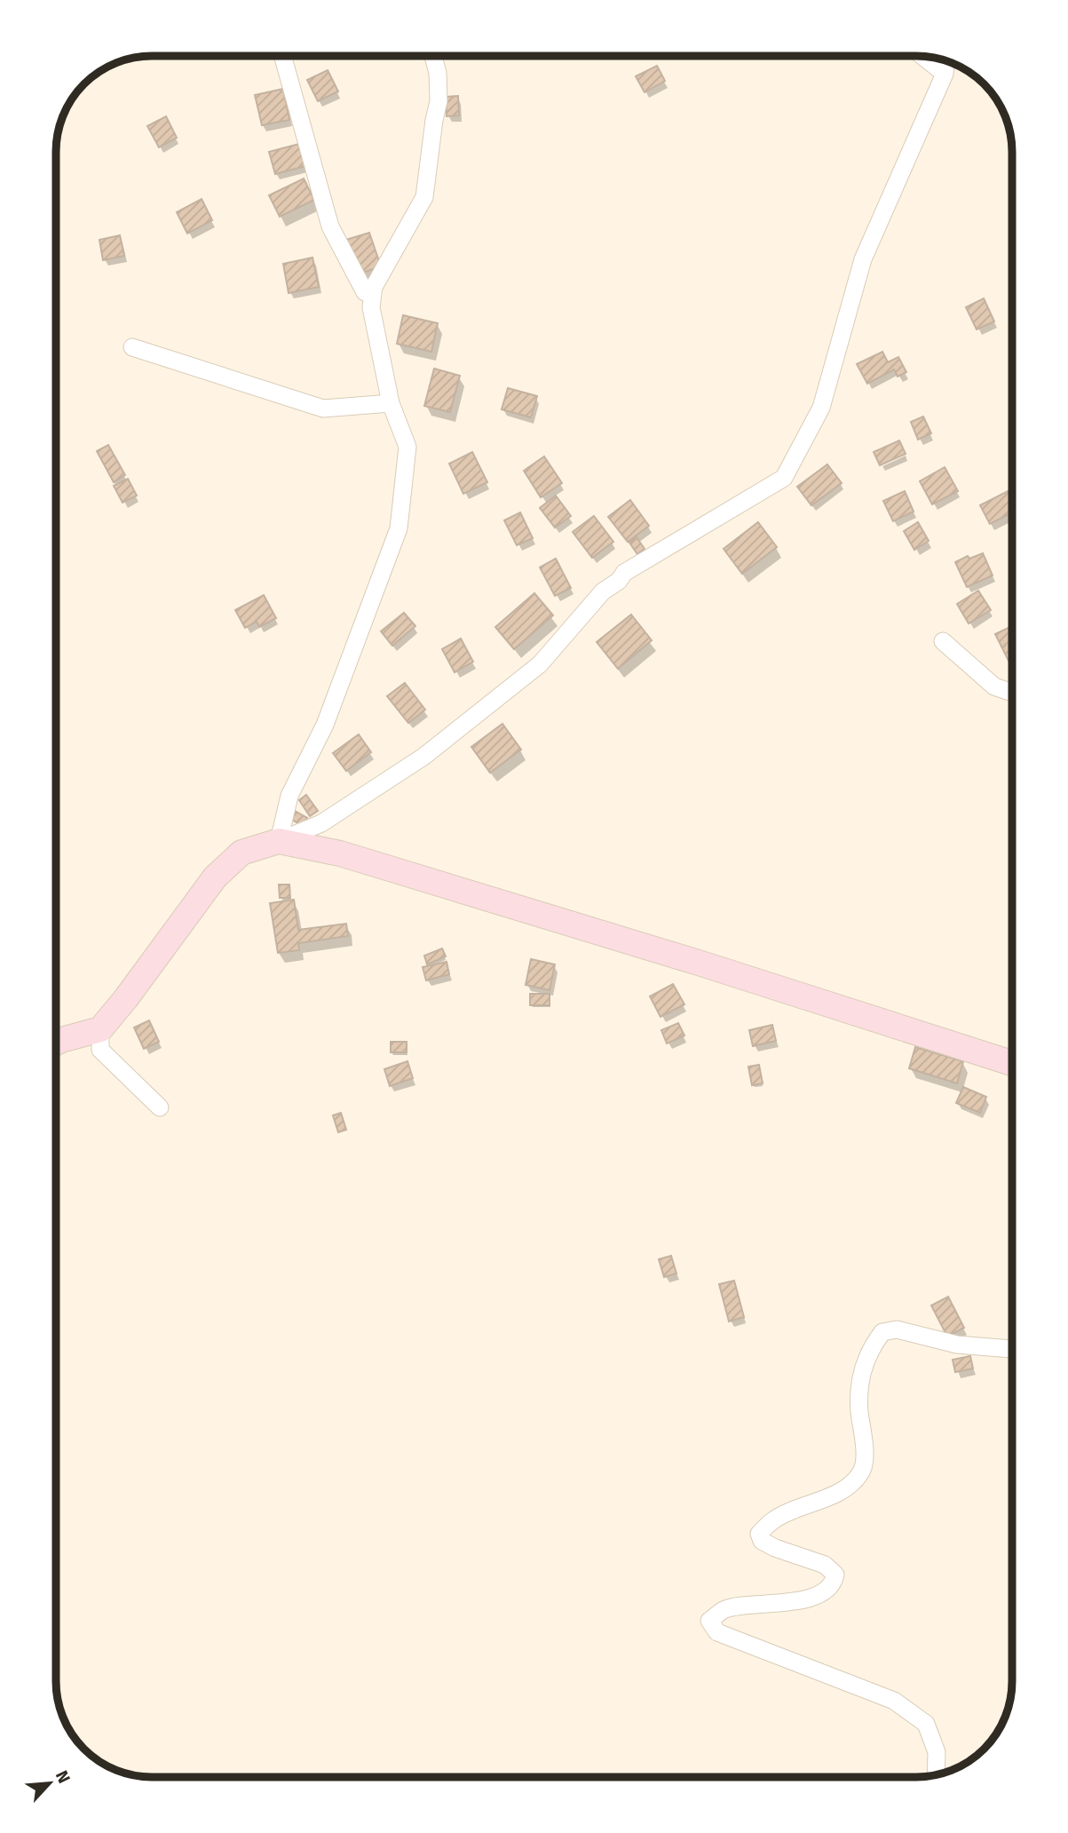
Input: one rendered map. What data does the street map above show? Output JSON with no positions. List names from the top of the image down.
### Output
{
  "north": "top right"
}
